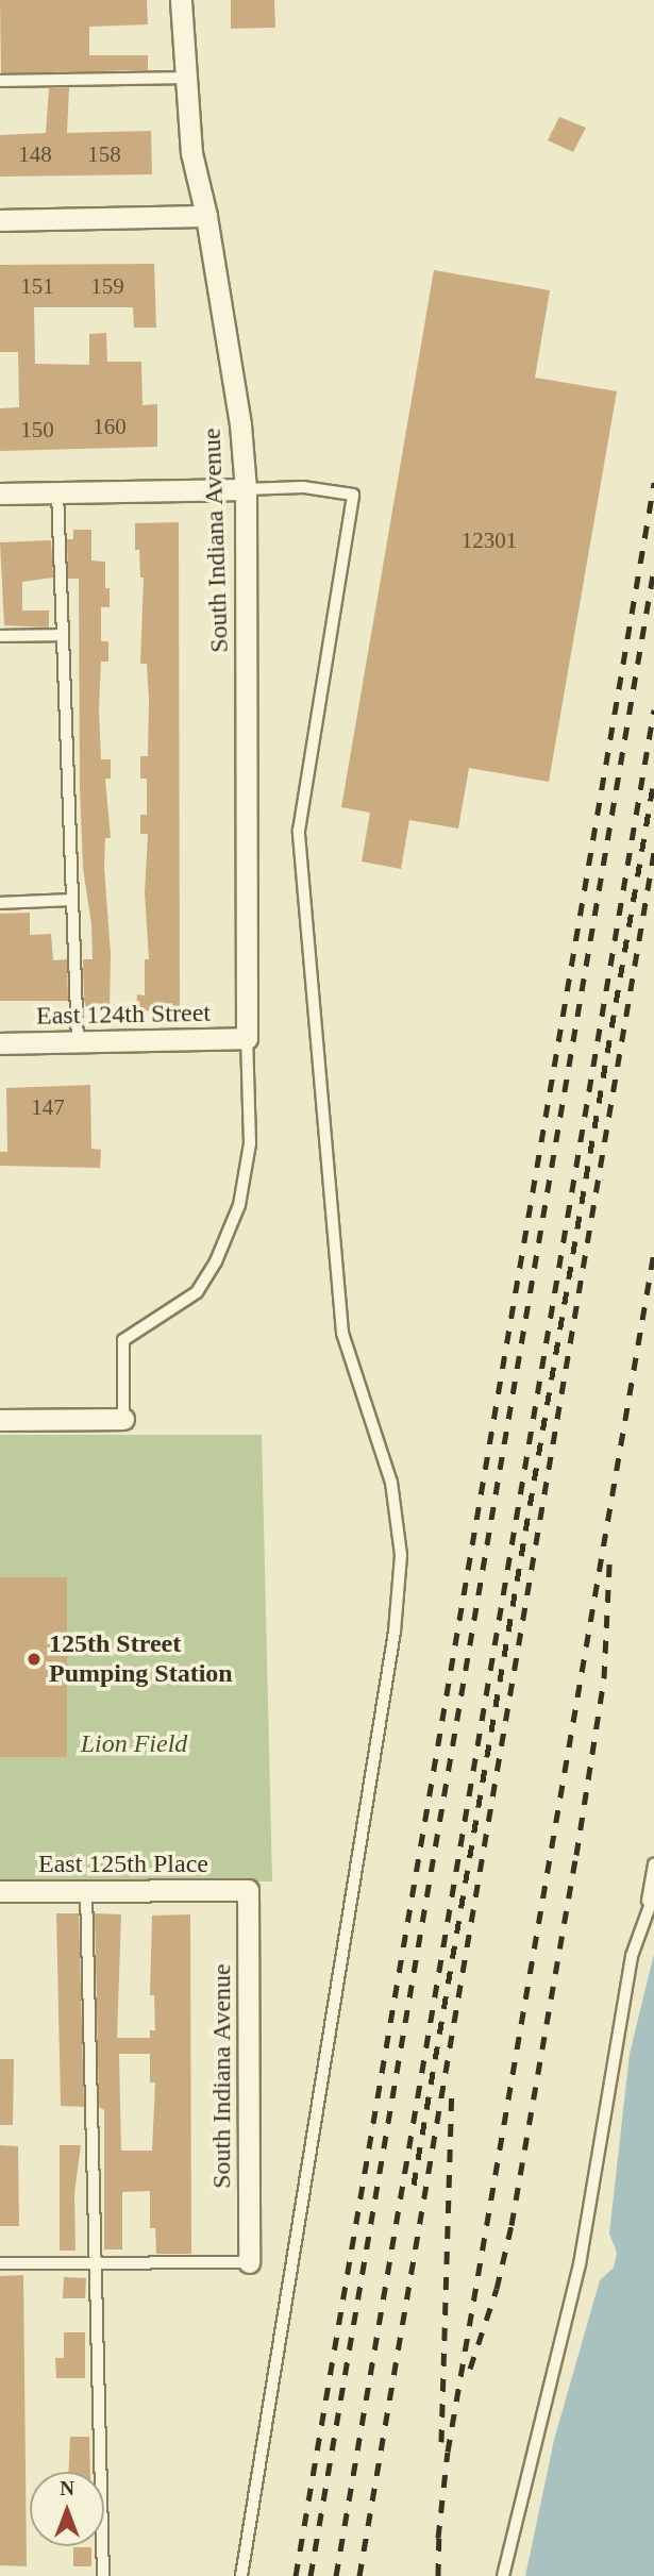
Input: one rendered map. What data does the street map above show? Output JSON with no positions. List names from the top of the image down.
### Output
{
  "streets": {
    "street": ["South Indiana Avenue", "East 124th Street", "East 125th Place"]
  },
  "crossings": [
    ["South Indiana Avenue", "East 124th Street"],
    ["South Indiana Avenue", "East 125th Place"]
  ],
  "parks": ["Lion Field"],
  "places": ["125th Street Pumping Station"],
  "house_numbers": [
    "148",
    "158",
    "151",
    "159",
    "160",
    "150",
    "12301",
    "147"
  ],
  "north": "top"
}
